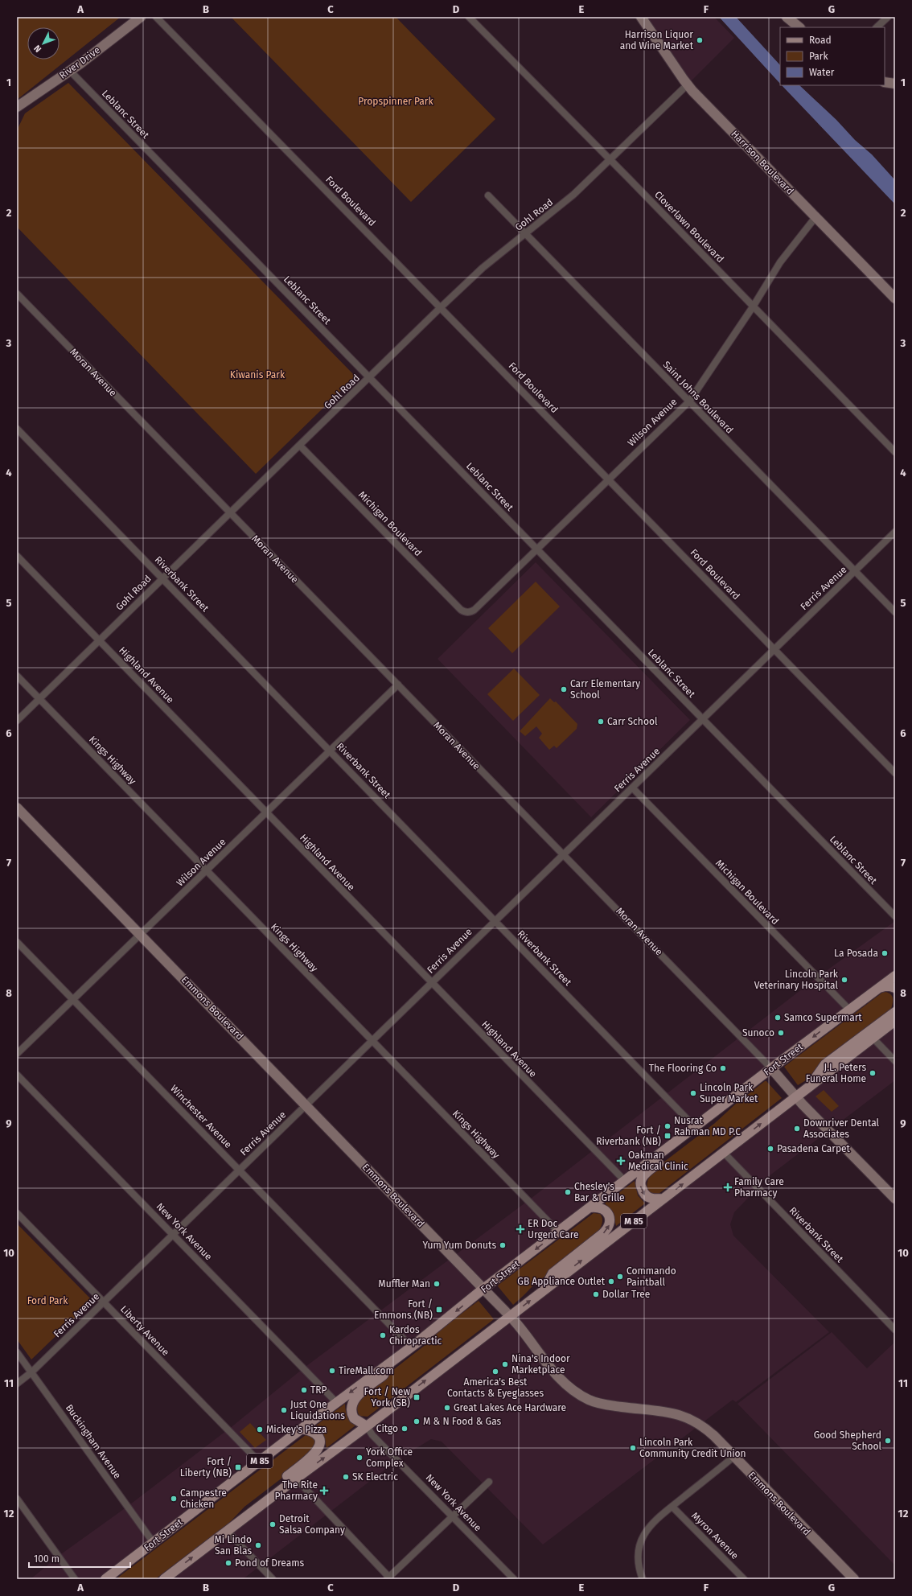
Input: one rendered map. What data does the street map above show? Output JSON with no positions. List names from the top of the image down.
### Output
{
  "streets": {
    "main road": ["Fort Street", "M 85"],
    "street": [
      "River Drive",
      "Leblanc Street",
      "Harrison Boulevard",
      "Ford Boulevard",
      "Gohl Road",
      "Cloverlawn Boulevard",
      "Moran Avenue",
      "Saint Johns Boulevard",
      "Wilson Avenue",
      "Michigan Boulevard",
      "Riverbank Street",
      "Ferris Avenue",
      "Highland Avenue",
      "Kings Highway",
      "Emmons Boulevard",
      "Winchester Avenue",
      "New York Avenue",
      "Liberty Avenue",
      "Buckingham Avenue",
      "Myron Avenue"
    ]
  },
  "crossings": [
    ["River Drive", "Leblanc Street"],
    ["Leblanc Street", "Gohl Road"],
    ["Leblanc Street", "Wilson Avenue"],
    ["Leblanc Street", "Ferris Avenue"],
    ["Harrison Boulevard", "Gohl Road"],
    ["Harrison Boulevard", "Wilson Avenue"],
    ["Ford Boulevard", "Gohl Road"],
    ["Ford Boulevard", "Wilson Avenue"],
    ["Ford Boulevard", "Ferris Avenue"],
    ["Gohl Road", "Cloverlawn Boulevard"],
    ["Gohl Road", "Moran Avenue"],
    ["Gohl Road", "Saint Johns Boulevard"],
    ["Gohl Road", "Michigan Boulevard"],
    ["Gohl Road", "Riverbank Street"],
    ["Gohl Road", "Highland Avenue"],
    ["Gohl Road", "Kings Highway"],
    ["Cloverlawn Boulevard", "Wilson Avenue"],
    ["Moran Avenue", "Wilson Avenue"],
    ["Moran Avenue", "Ferris Avenue"],
    ["Moran Avenue", "Fort Street"],
    ["Saint Johns Boulevard", "Wilson Avenue"],
    ["Saint Johns Boulevard", "Ferris Avenue"],
    ["Wilson Avenue", "Michigan Boulevard"],
    ["Wilson Avenue", "Riverbank Street"],
    ["Wilson Avenue", "Highland Avenue"],
    ["Wilson Avenue", "Kings Highway"],
    ["Wilson Avenue", "Emmons Boulevard"],
    ["Wilson Avenue", "Winchester Avenue"],
    ["Michigan Boulevard", "Ferris Avenue"],
    ["Michigan Boulevard", "Fort Street"],
    ["Riverbank Street", "Ferris Avenue"],
    ["Riverbank Street", "Fort Street"],
    ["Ferris Avenue", "Highland Avenue"],
    ["Ferris Avenue", "Kings Highway"],
    ["Ferris Avenue", "Emmons Boulevard"],
    ["Ferris Avenue", "Winchester Avenue"],
    ["Ferris Avenue", "New York Avenue"],
    ["Ferris Avenue", "Liberty Avenue"],
    ["Ferris Avenue", "Buckingham Avenue"],
    ["Highland Avenue", "Fort Street"],
    ["Kings Highway", "Fort Street"],
    ["Emmons Boulevard", "Fort Street"],
    ["Emmons Boulevard", "M 85"],
    ["Fort Street", "Winchester Avenue"],
    ["Fort Street", "New York Avenue"],
    ["Fort Street", "Liberty Avenue"],
    ["Fort Street", "Buckingham Avenue"],
    ["M 85", "New York Avenue"]
  ],
  "parks": ["Propspinner Park", "Kiwanis Park", "Ford Park"],
  "places": {
    "other": [
      "Harrison Liquor and Wine Market",
      "Carr Elementary School",
      "Carr School",
      "La Posada",
      "Lincoln Park Veterinary Hospital",
      "Samco Supermart",
      "Sunoco",
      "The Flooring Co",
      "J.L. Peters Funeral Home",
      "Lincoln Park Super Market",
      "Nusrat Rahman MD P.C",
      "Downriver Dental Associates",
      "Pasadena Carpet",
      "Chesley's Bar & Grille",
      "Yum Yum Donuts",
      "Commando Paintball",
      "GB Appliance Outlet",
      "Muffler Man",
      "Dollar Tree",
      "Kardos Chiropractic",
      "Nina's Indoor Marketplace",
      "TireMall.com",
      "America's Best Contacts & Eyeglasses",
      "TRP",
      "Great Lakes Ace Hardware",
      "Just One Liquidations",
      "M & N Food & Gas",
      "Citgo",
      "Mickey's Pizza",
      "Good Shepherd School",
      "Lincoln Park Community Credit Union",
      "York Office Complex",
      "SK Electric",
      "Campestre Chicken",
      "Detroit Salsa Company",
      "Mi Lindo San Blas",
      "Pond of Dreams"
    ],
    "transit": [
      "Fort / Riverbank (NB)",
      "Fort / Emmons (NB)",
      "Fort / New York (SB)",
      "Fort / Liberty (NB)"
    ],
    "health": [
      "Oakman Medical Clinic",
      "Family Care Pharmacy",
      "ER Doc Urgent Care",
      "The Rite Pharmacy"
    ]
  },
  "legend": ["Road", "Park", "Water"],
  "scale_bar": "100 m",
  "north": "bottom left",
  "grid": {
    "columns": [
      "A",
      "B",
      "C",
      "D",
      "E",
      "F",
      "G"
    ],
    "rows": [
      "1",
      "2",
      "3",
      "4",
      "5",
      "6",
      "7",
      "8",
      "9",
      "10",
      "11",
      "12"
    ]
  }
}
